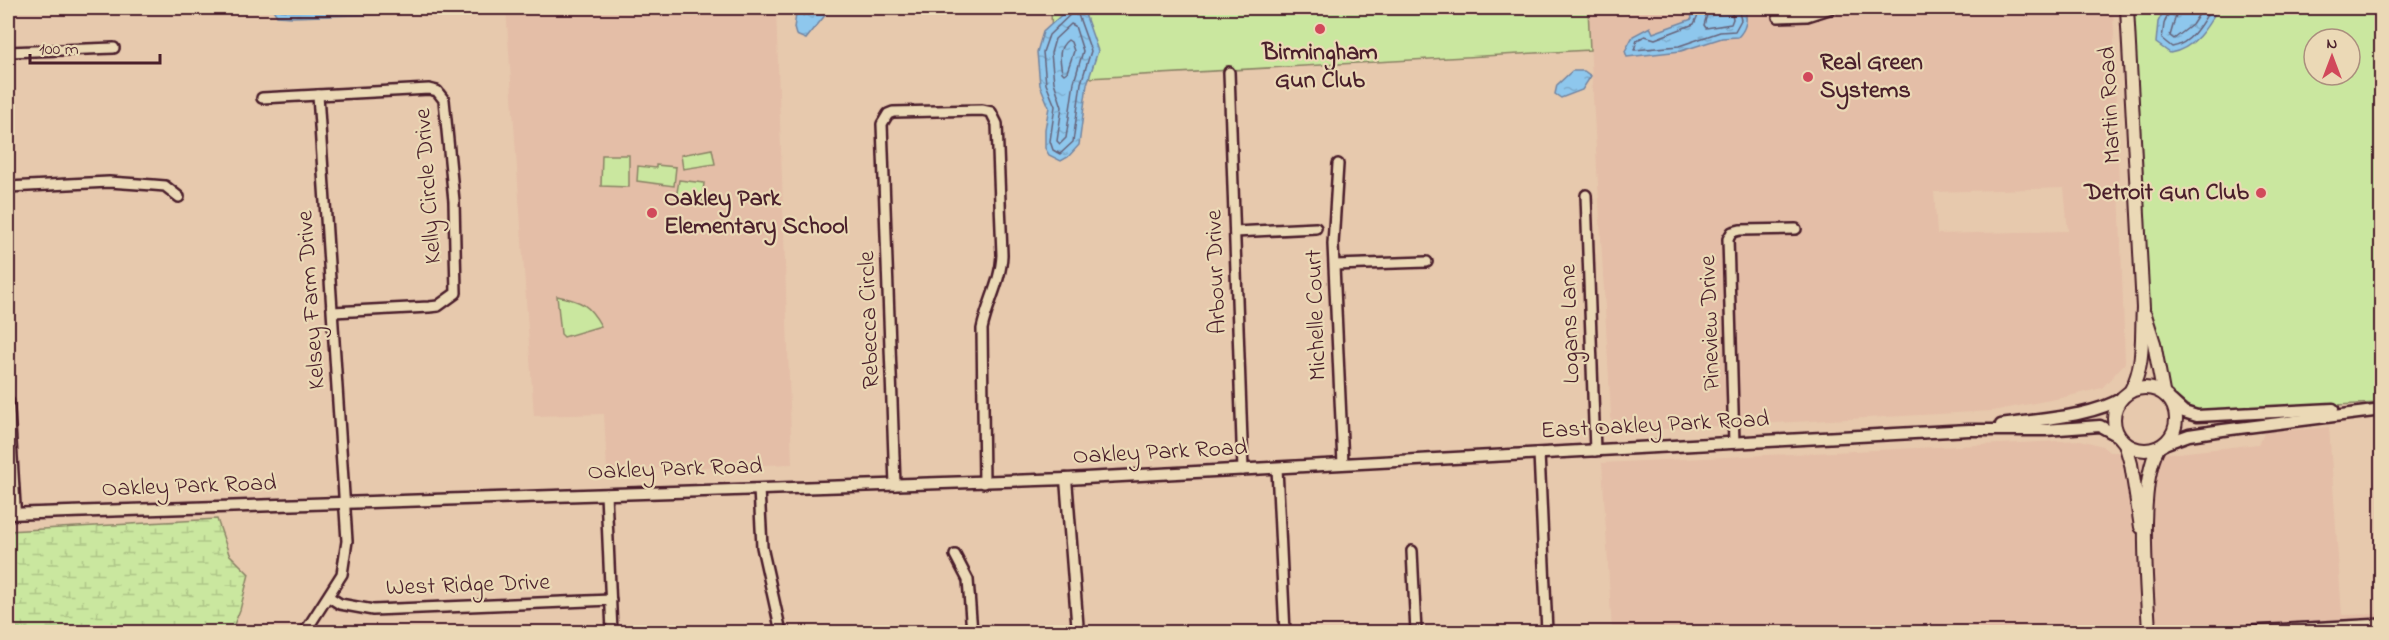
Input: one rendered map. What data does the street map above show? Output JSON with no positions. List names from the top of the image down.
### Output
{
  "streets": {
    "main road": ["Martin Road"],
    "street": [
      "Kelly Circle Drive",
      "Arbour Drive",
      "Kelsey Farm Drive",
      "Michelle Court",
      "Rebecca Circle",
      "Pineview Drive",
      "Logans Lane",
      "East Oakley Park Road",
      "Oakley Park Road",
      "West Ridge Drive"
    ]
  },
  "crossings": [
    ["Martin Road", "East Oakley Park Road"],
    ["Kelly Circle Drive", "Kelsey Farm Drive"],
    ["Arbour Drive", "Oakley Park Road"],
    ["Kelsey Farm Drive", "Oakley Park Road"],
    ["Kelsey Farm Drive", "West Ridge Drive"],
    ["Michelle Court", "East Oakley Park Road"],
    ["Michelle Court", "Oakley Park Road"],
    ["Rebecca Circle", "Oakley Park Road"],
    ["Pineview Drive", "East Oakley Park Road"],
    ["Logans Lane", "East Oakley Park Road"],
    ["East Oakley Park Road", "Oakley Park Road"]
  ],
  "places": [
    "Birmingham Gun Club",
    "Real Green Systems",
    "Detroit Gun Club",
    "Oakley Park Elementary School"
  ],
  "scale_bar": "100 m",
  "north": "top"
}
